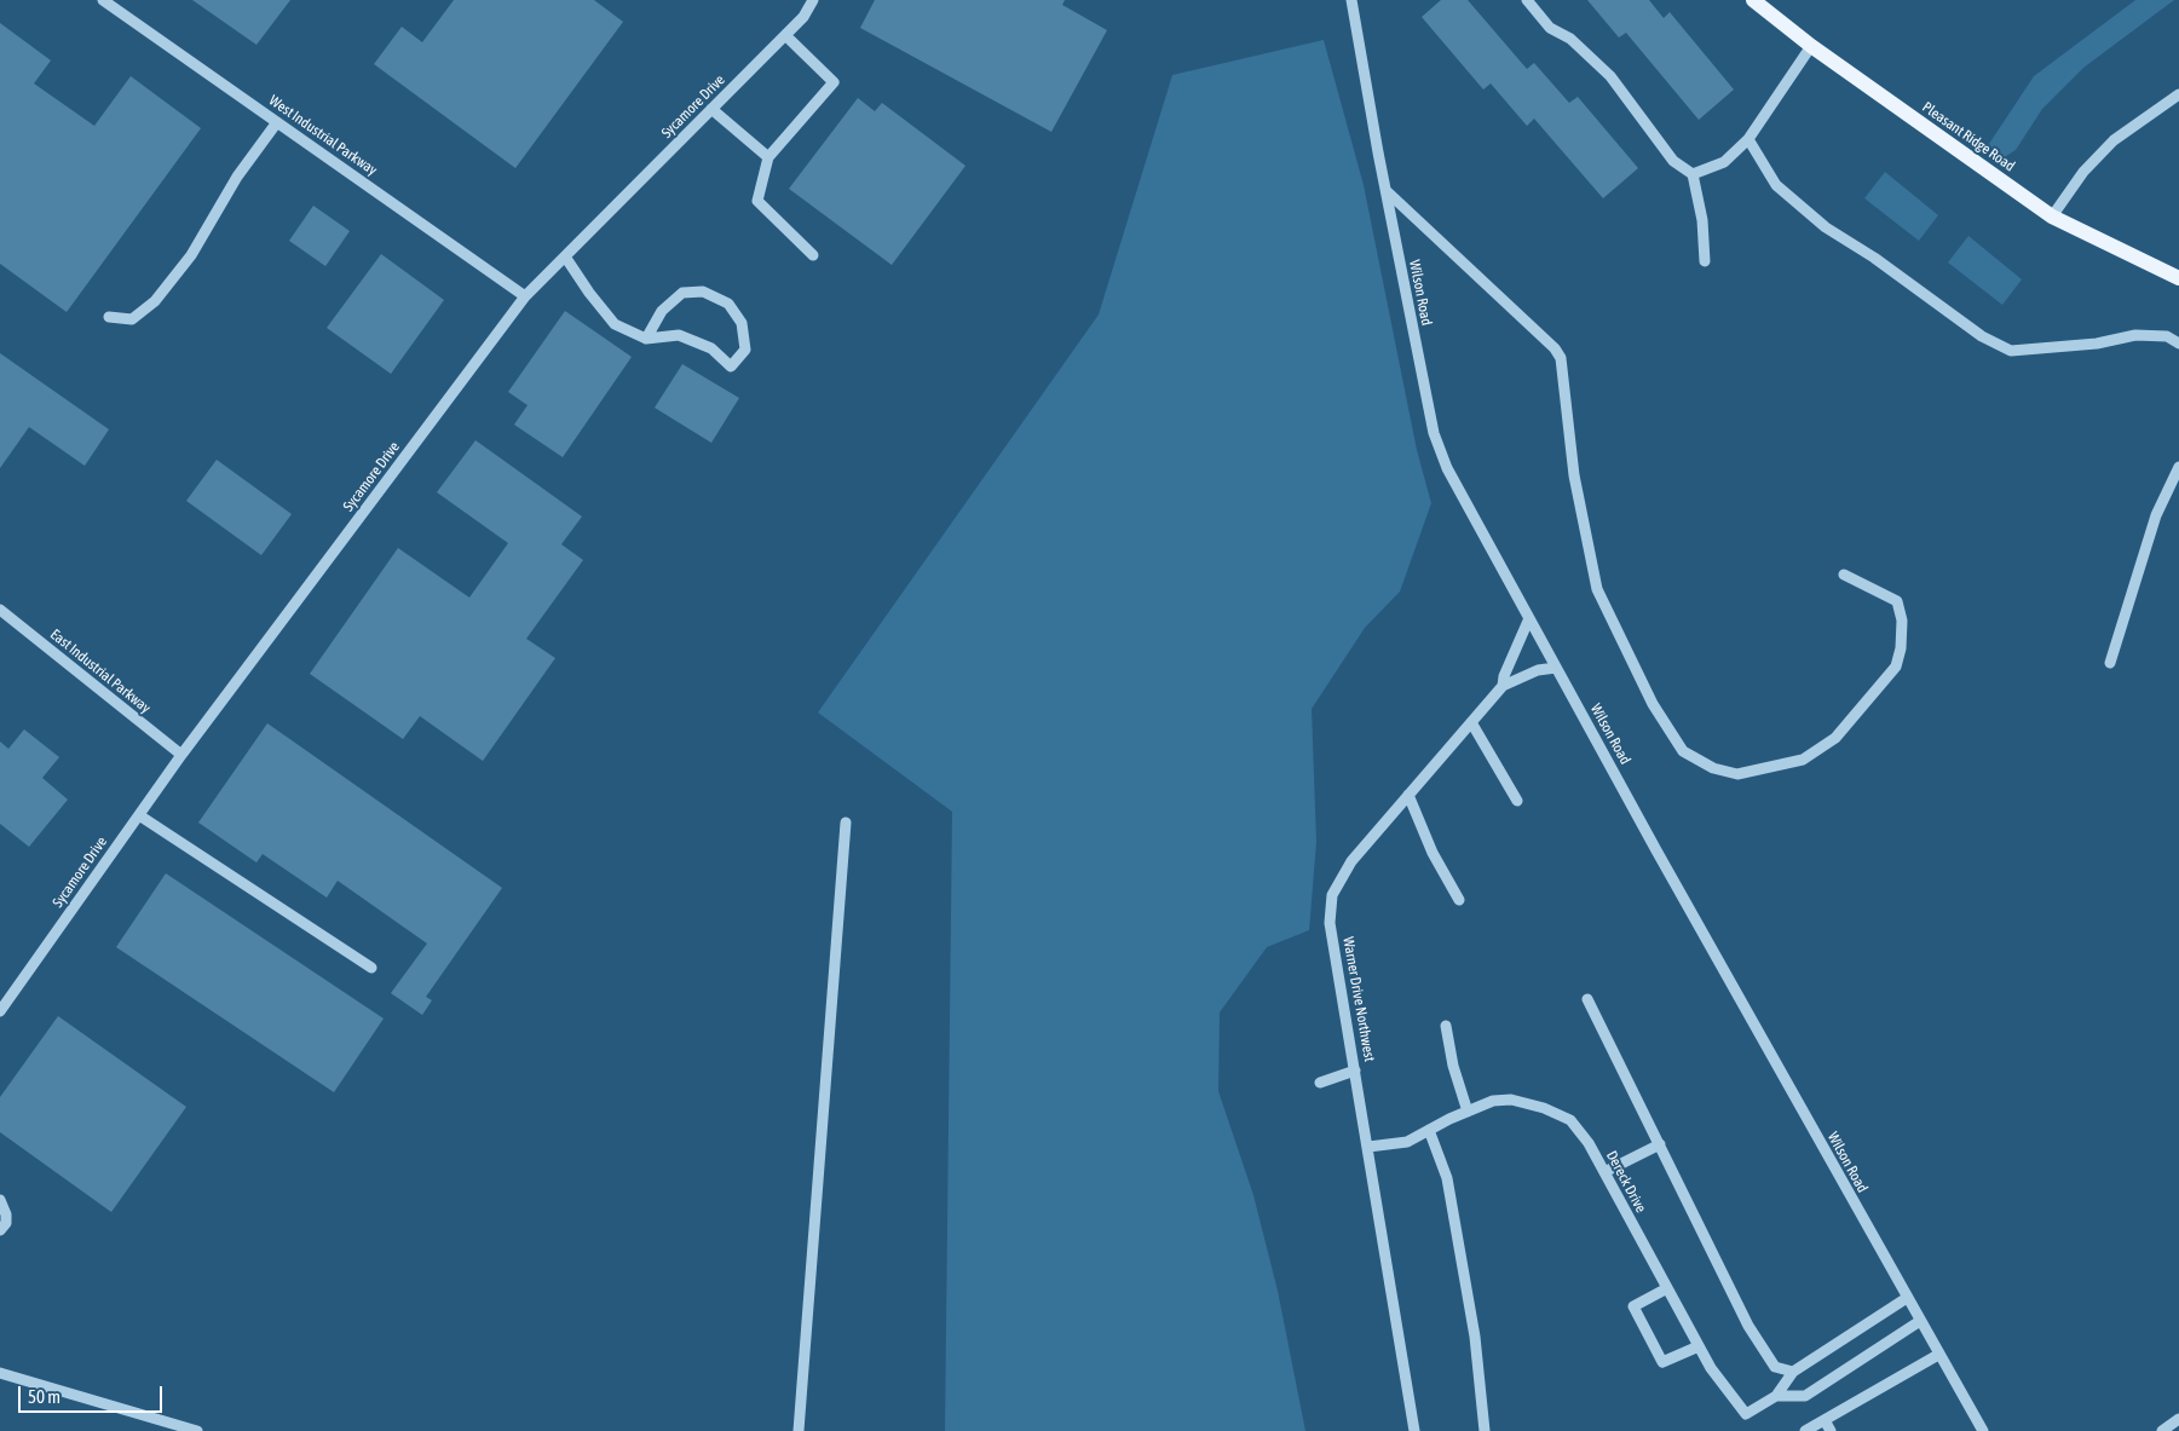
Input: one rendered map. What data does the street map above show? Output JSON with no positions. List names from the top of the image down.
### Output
{
  "streets": {
    "main road": ["Pleasant Ridge Road"],
    "street": [
      "Sycamore Drive",
      "West Industrial Parkway",
      "Wilson Road",
      "East Industrial Parkway",
      "Warner Drive Northwest",
      "Dereck Drive"
    ]
  },
  "crossings": [
    ["Sycamore Drive", "West Industrial Parkway"],
    ["Sycamore Drive", "East Industrial Parkway"],
    ["Wilson Road", "Warner Drive Northwest"],
    ["Wilson Road", "Dereck Drive"],
    ["Warner Drive Northwest", "Dereck Drive"]
  ],
  "scale_bar": "50 m"
}
